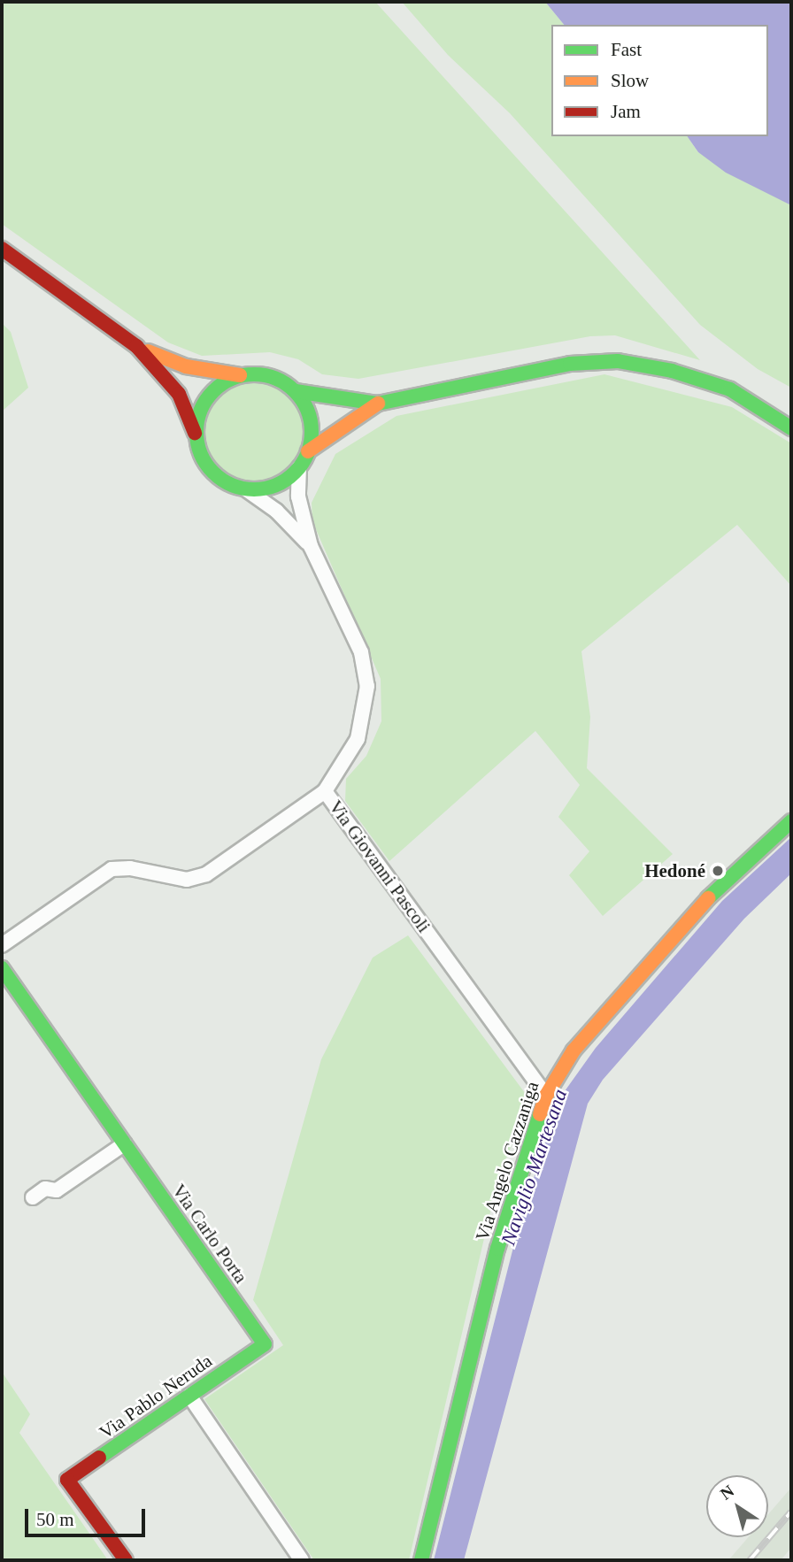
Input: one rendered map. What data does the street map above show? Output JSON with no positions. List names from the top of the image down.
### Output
{
  "streets": {
    "street": [
      "Via Giovanni Pascoli",
      "Via Angelo Cazzaniga",
      "Via Carlo Porta",
      "Via Pablo Neruda"
    ]
  },
  "crossings": [
    ["Via Giovanni Pascoli", "Via Angelo Cazzaniga"],
    ["Via Carlo Porta", "Via Pablo Neruda"]
  ],
  "water": ["Naviglio Martesana"],
  "places": ["Hedoné"],
  "legend": ["Fast", "Slow", "Jam"],
  "scale_bar": "50 m",
  "north": "top left"
}
